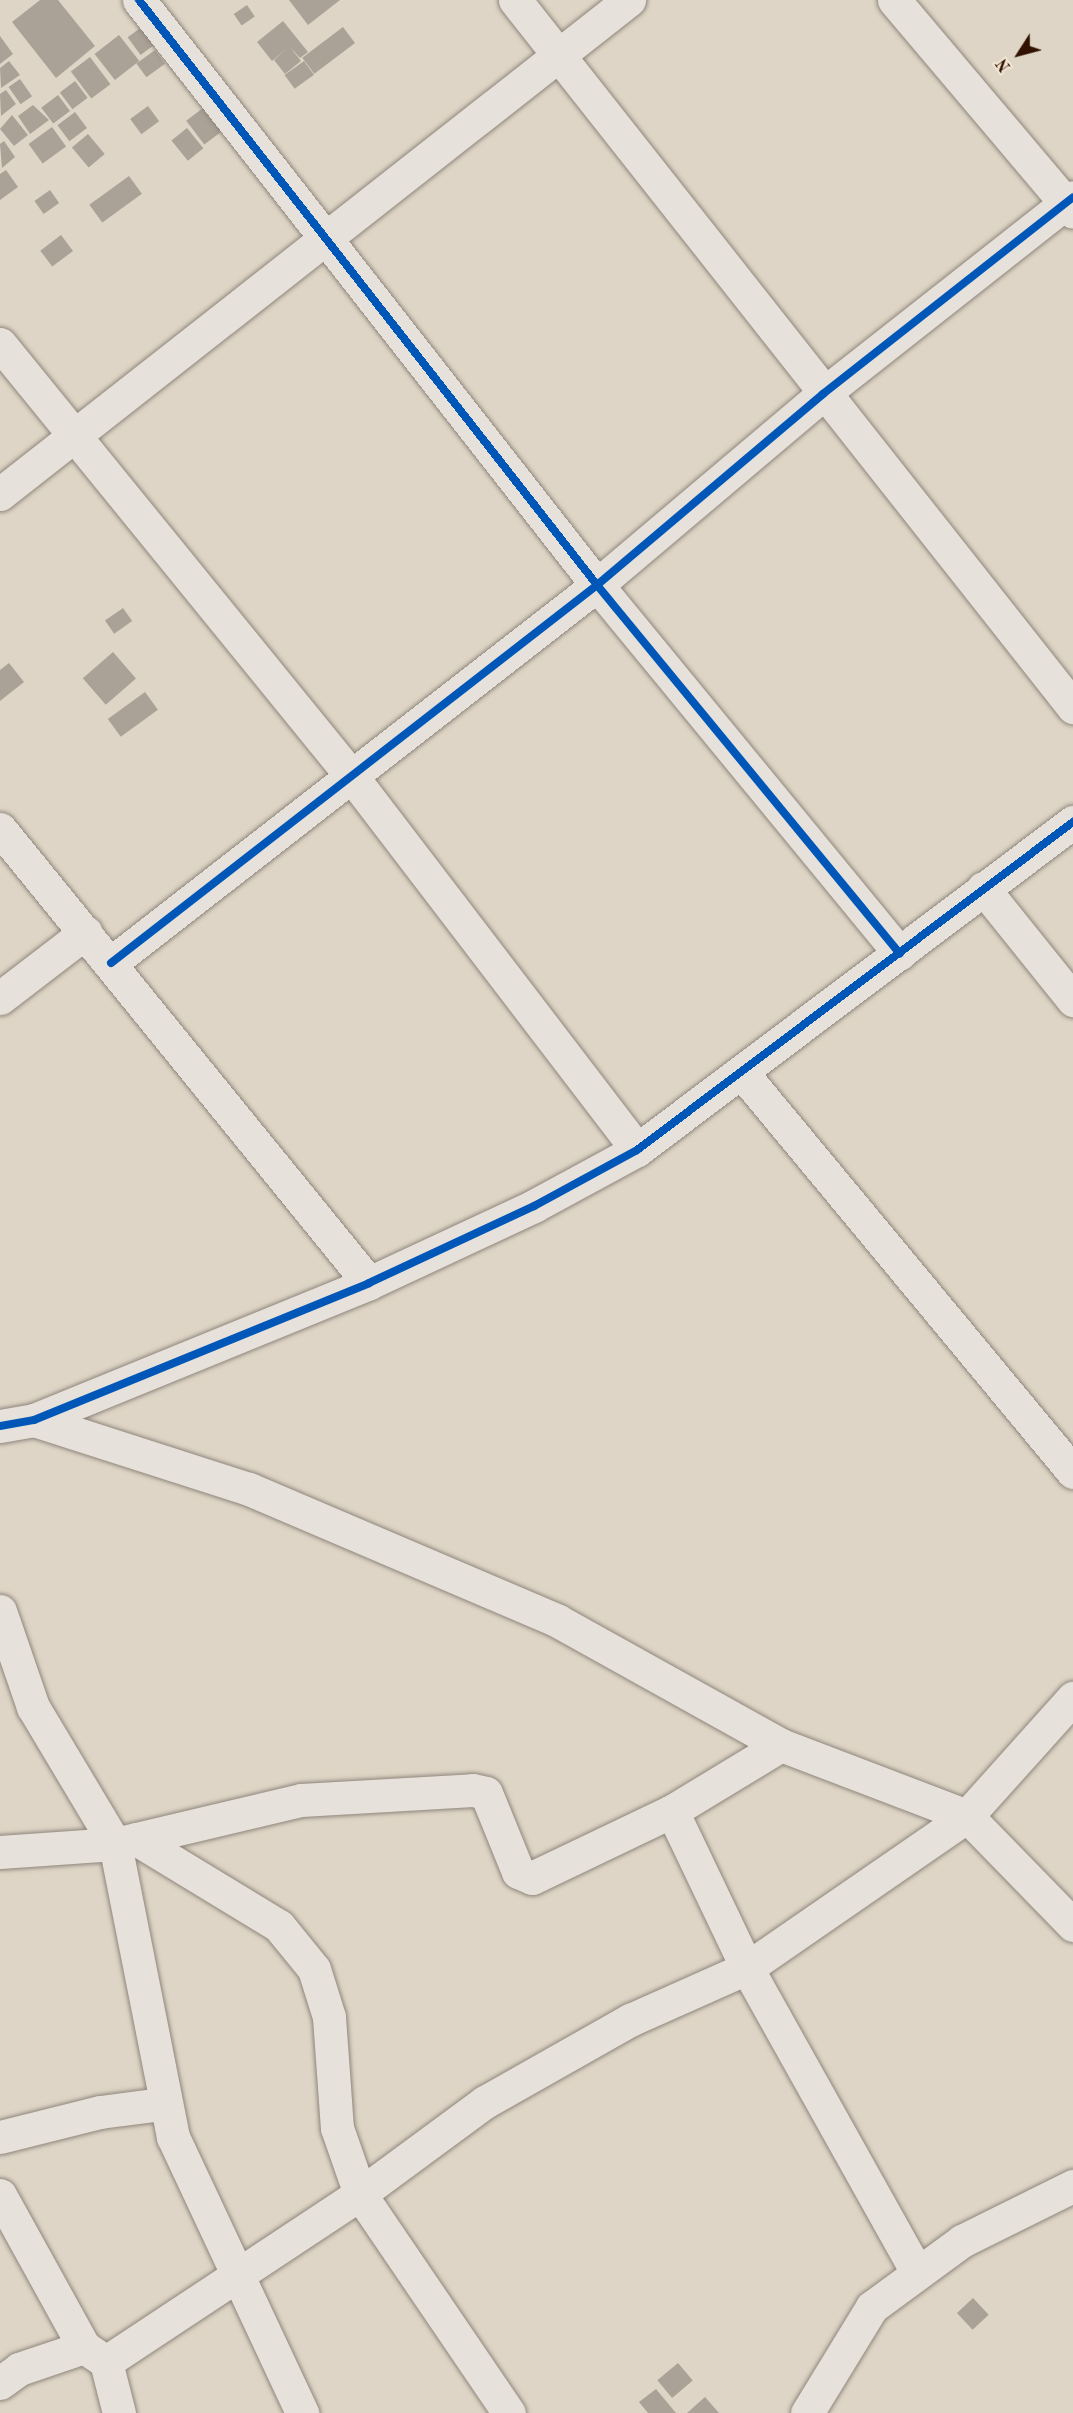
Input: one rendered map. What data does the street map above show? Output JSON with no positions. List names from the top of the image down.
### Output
{
  "north": "bottom left"
}
